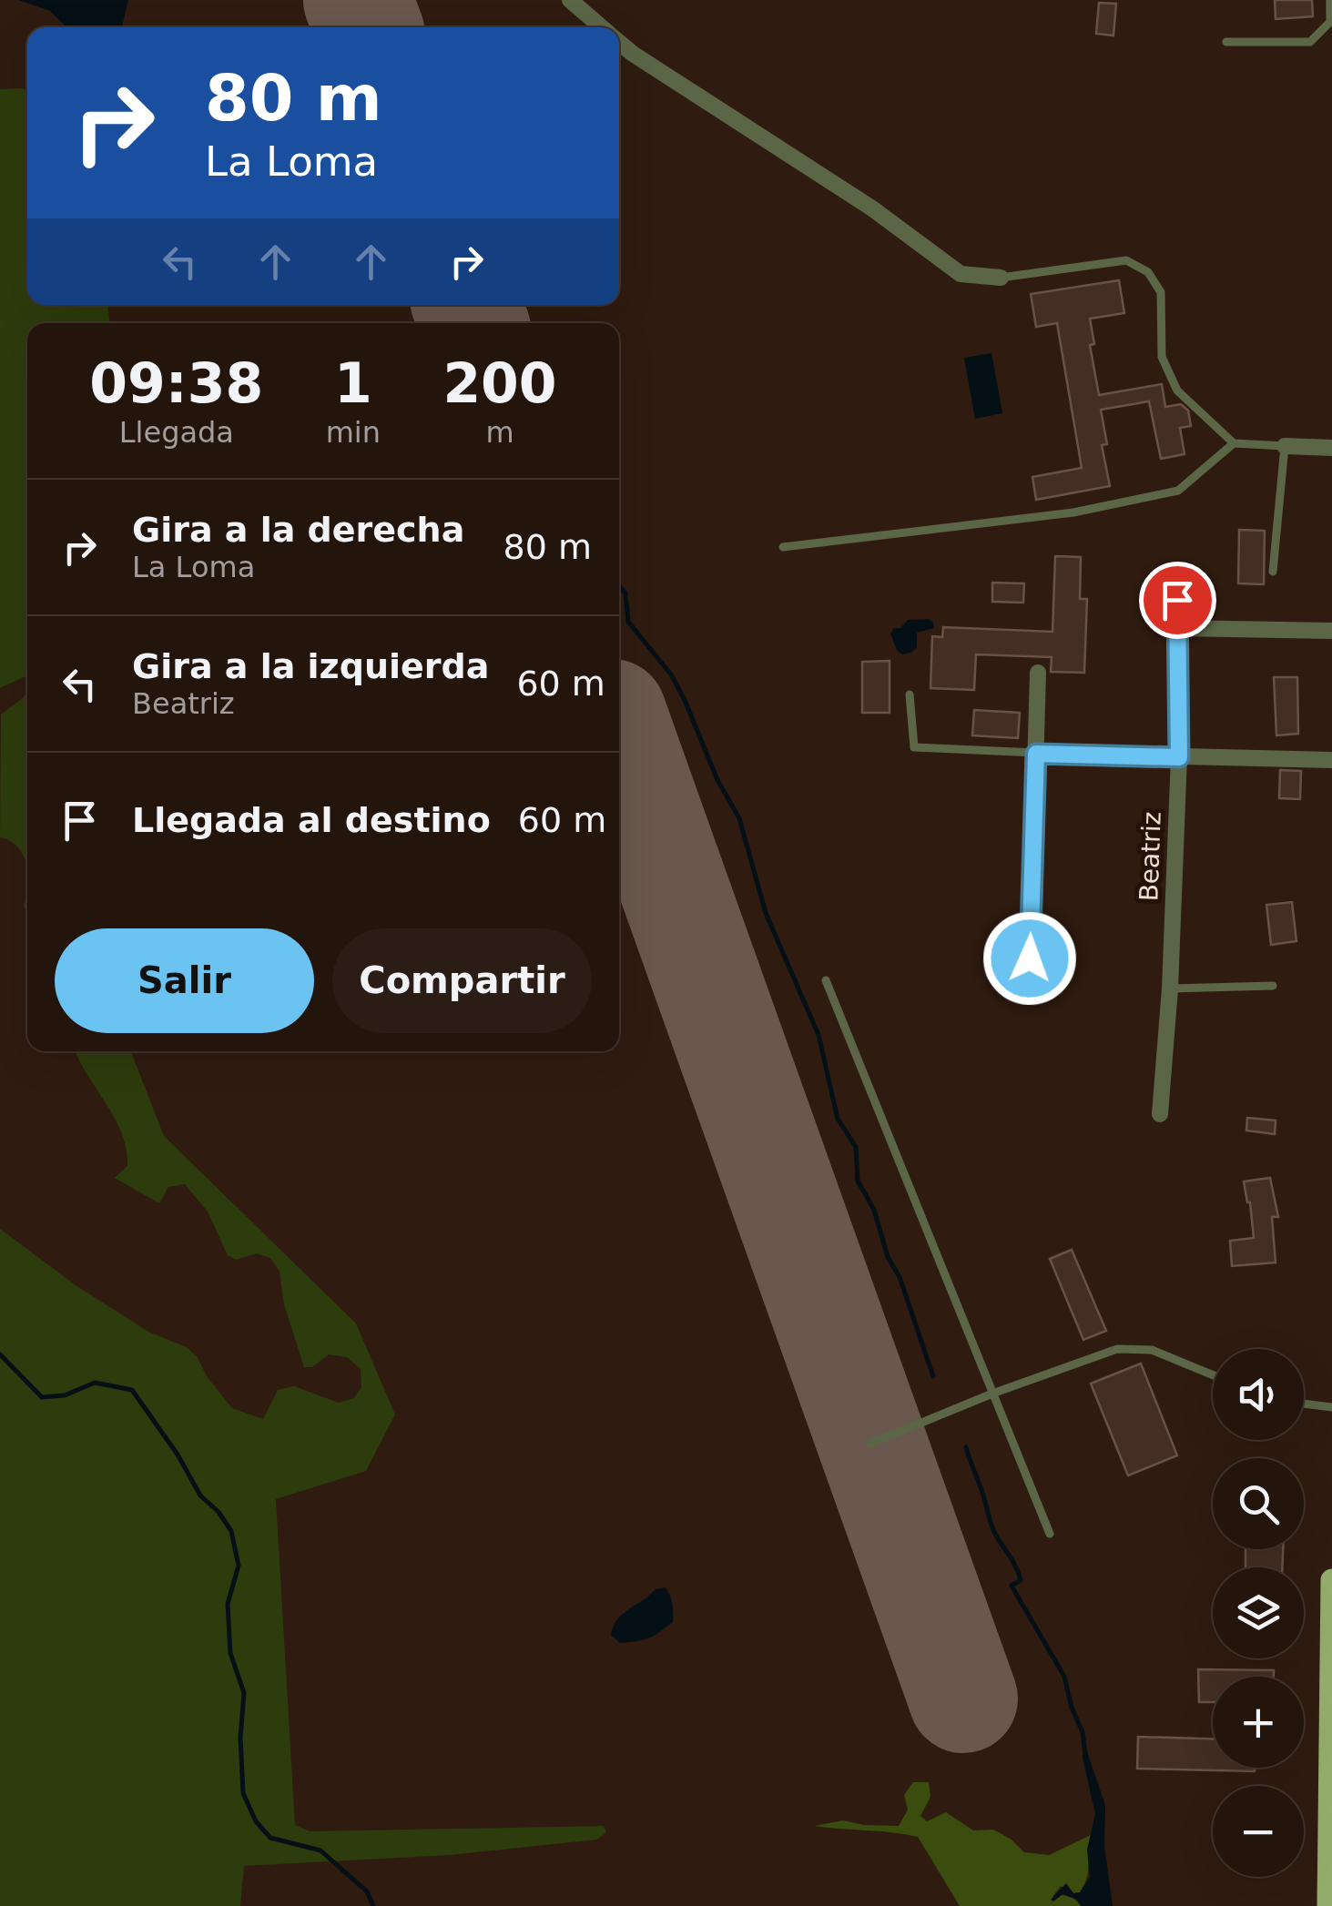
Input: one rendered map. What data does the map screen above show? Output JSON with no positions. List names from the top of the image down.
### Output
{
  "streets": {
    "street": ["Beatriz"]
  },
  "page": {
    "turn": ["80 m", "La Loma"],
    "eta": [
      "09:38",
      "Llegada",
      "1",
      "min",
      "200",
      "m"
    ],
    "list": [
      {
        "name": "Gira a la derecha",
        "note": "La Loma",
        "value": "80 m"
      },
      {
        "name": "Gira a la izquierda",
        "note": "Beatriz",
        "value": "60 m"
      },
      {
        "name": "Llegada al destino",
        "value": "60 m"
      }
    ],
    "buttons": ["Salir", "Compartir"],
    "map_buttons": ["+", "−"]
  }
}
